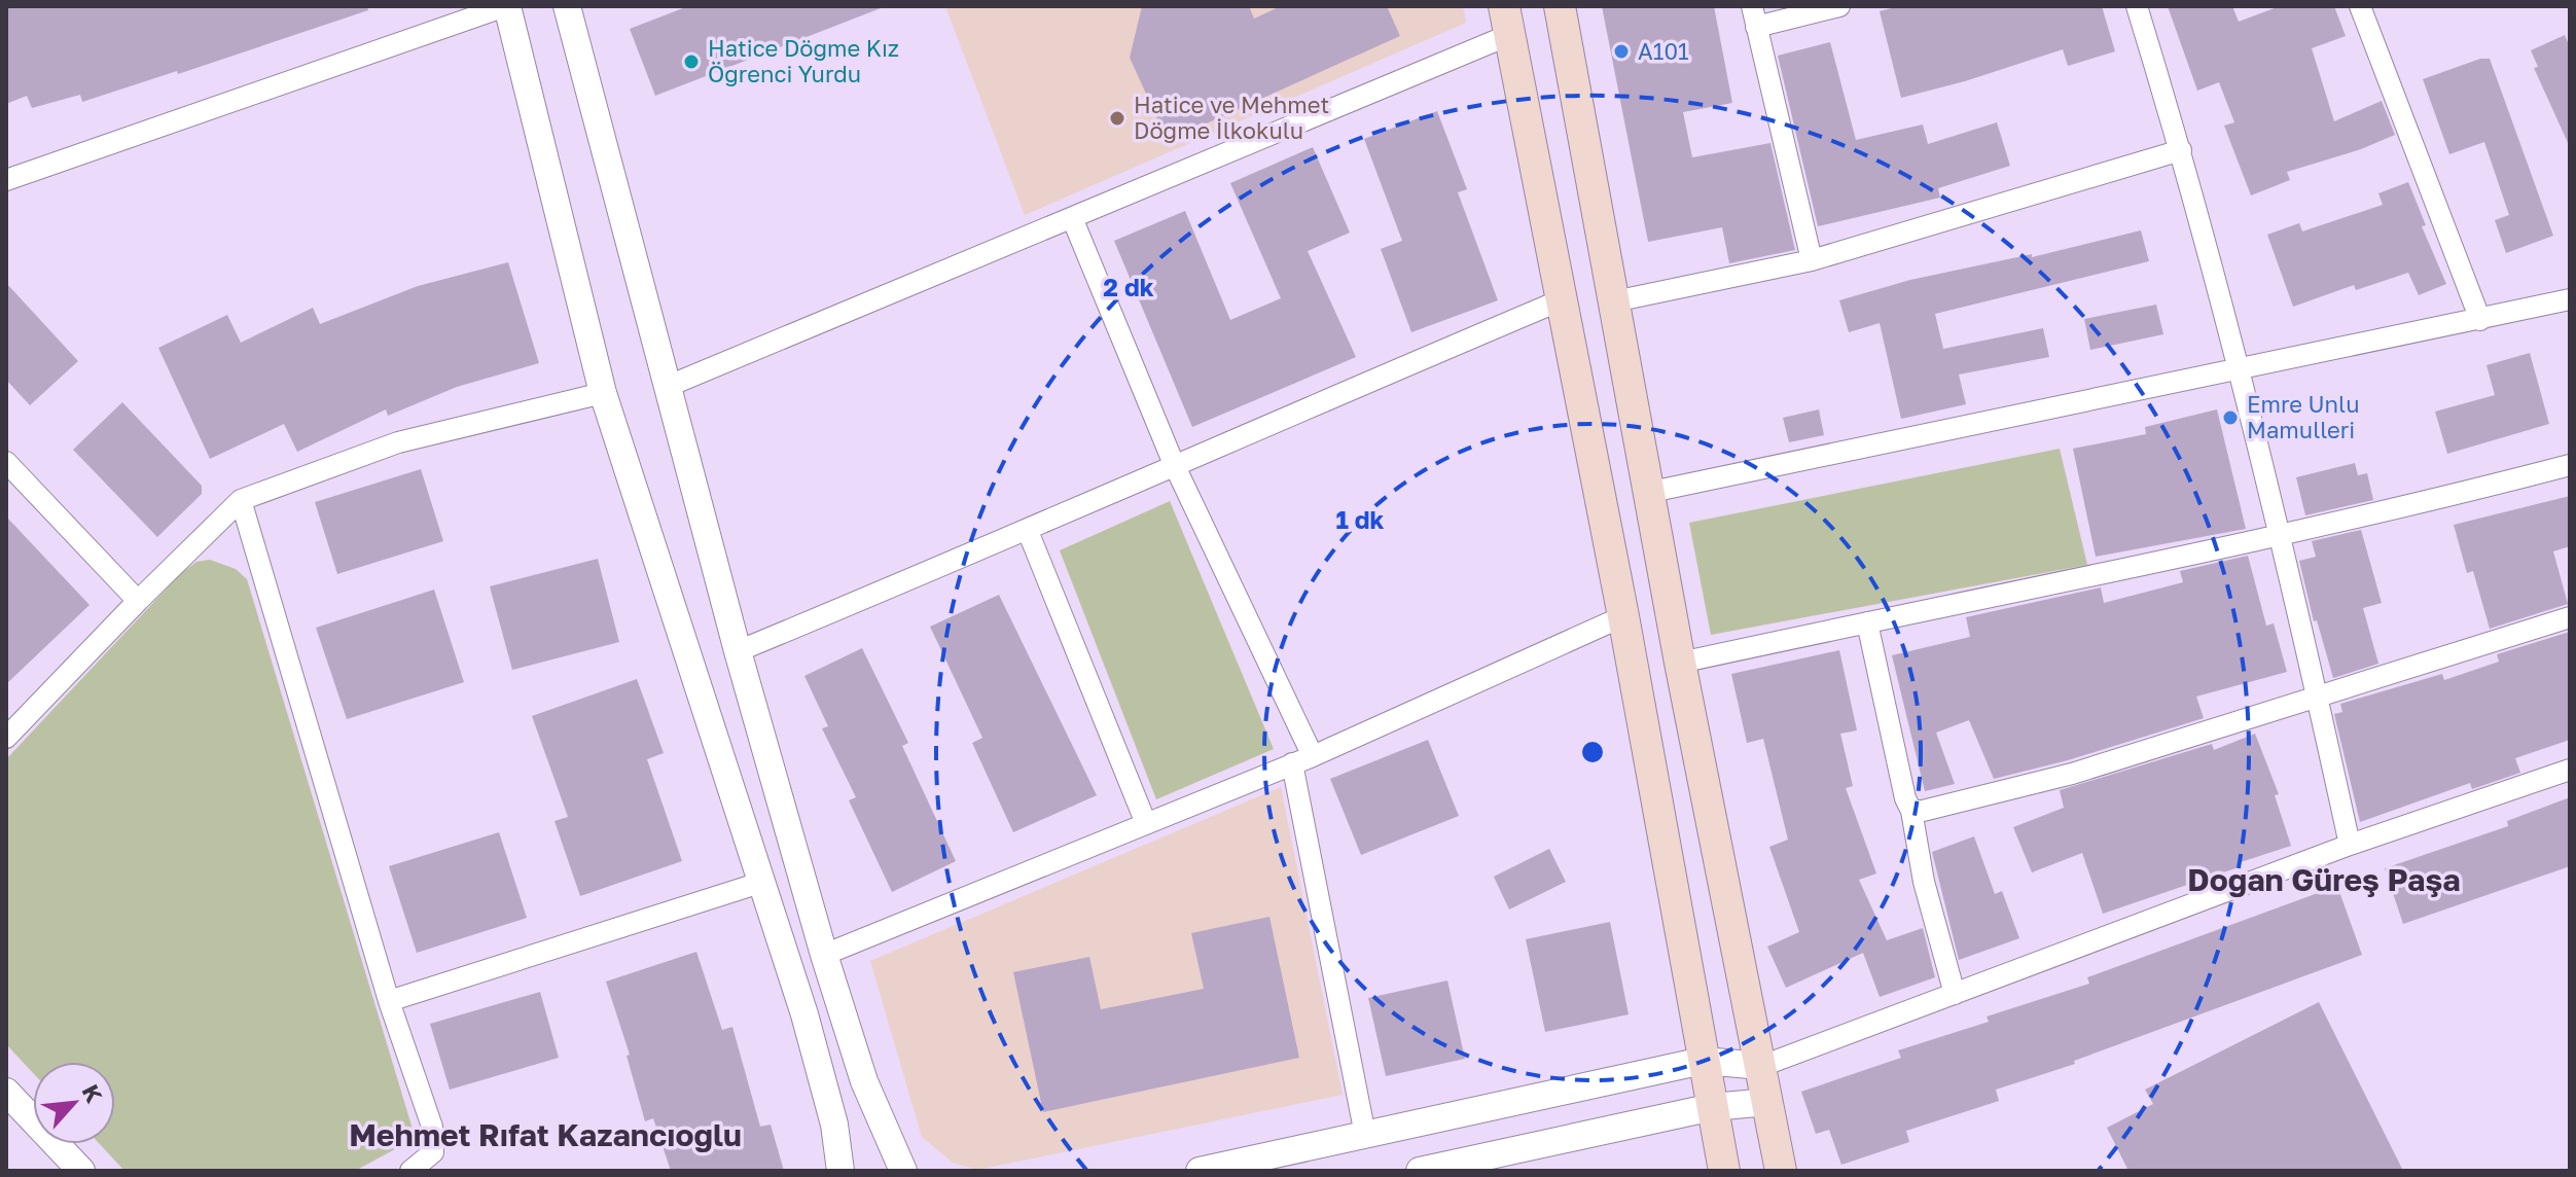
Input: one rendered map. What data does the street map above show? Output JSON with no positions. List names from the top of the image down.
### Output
{
  "districts": ["Doğan Güreş Paşa", "Mehmet Rıfat Kazancıoğlu"],
  "places": [
    "A101",
    "Hatice Döğme Kız Öğrenci Yurdu",
    "Hatice ve Mehmet Döğme İlkokulu",
    "Emre Unlu Mamulleri"
  ],
  "north": "top right",
  "rings": ["2 dk", "1 dk"]
}
